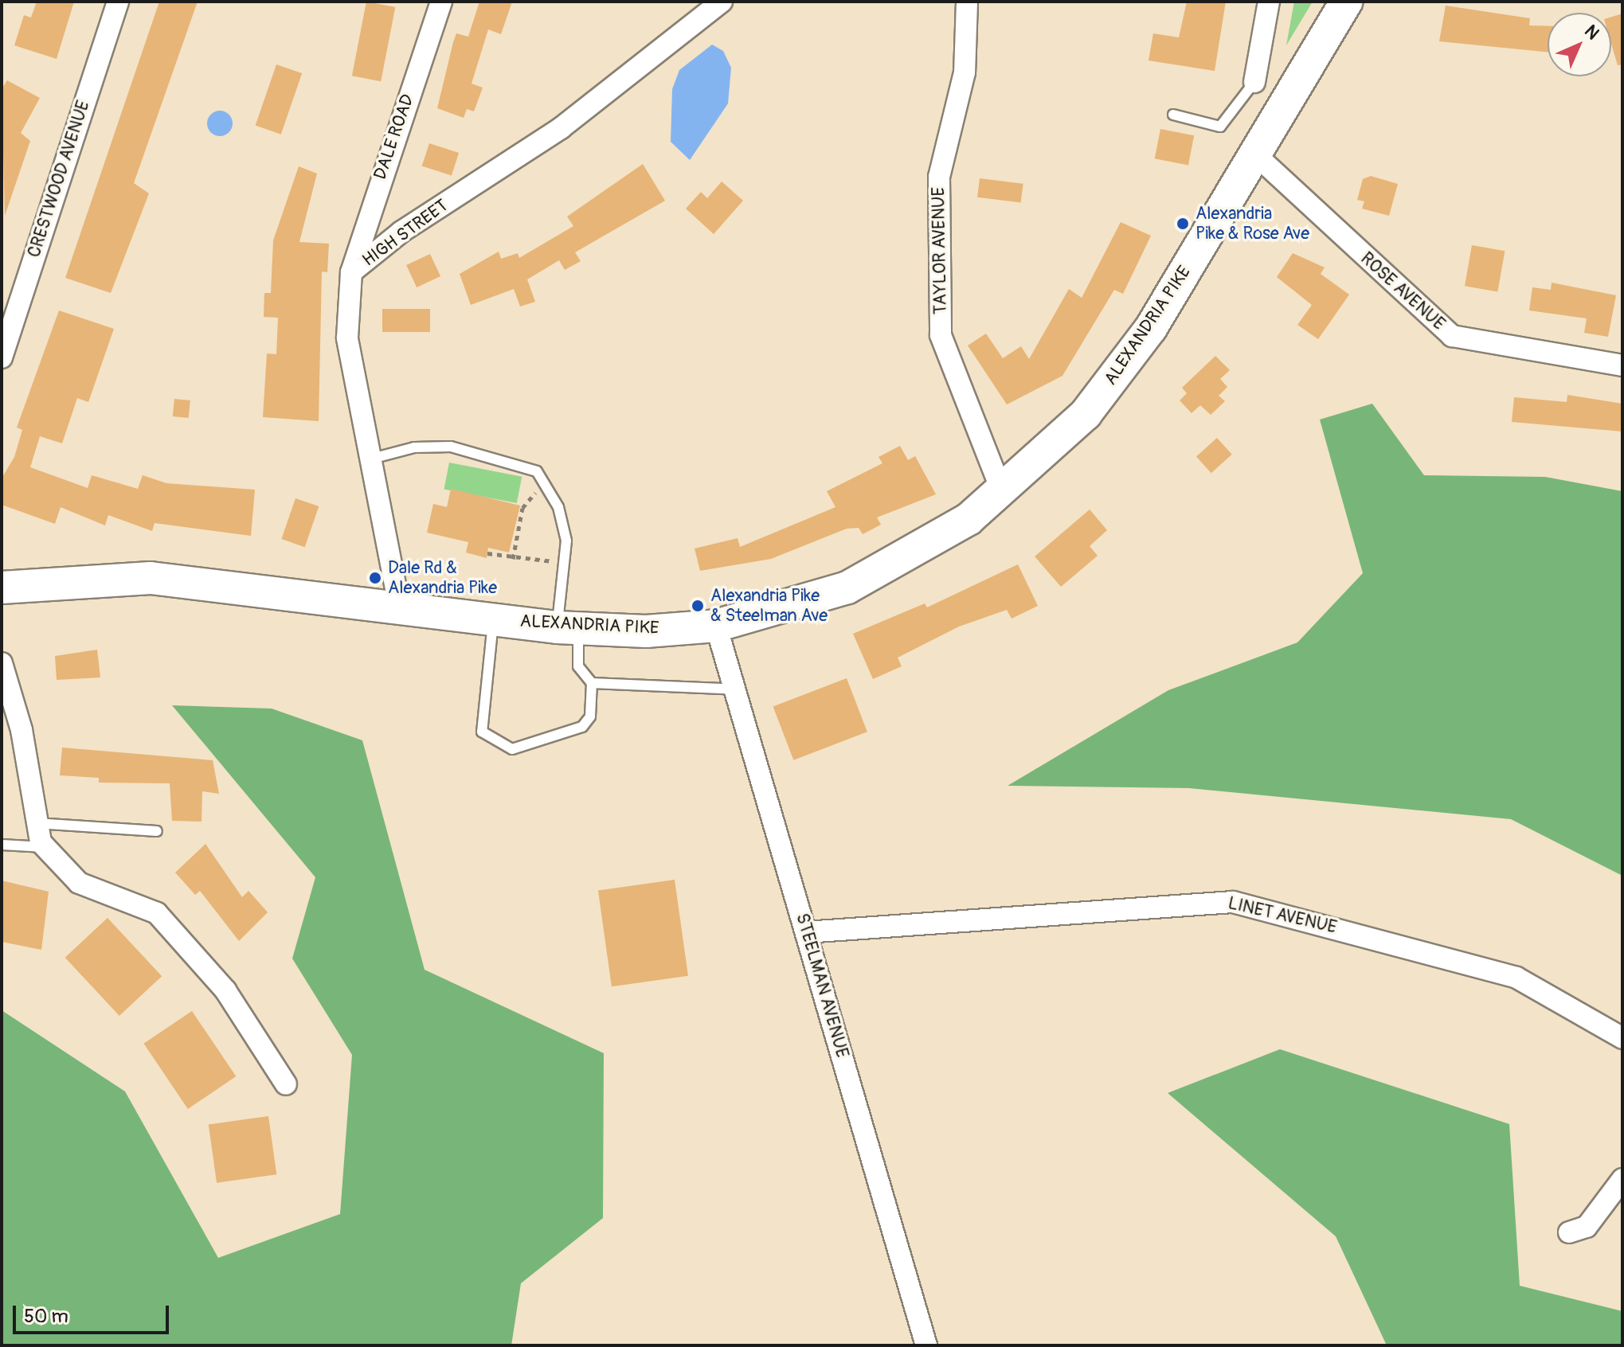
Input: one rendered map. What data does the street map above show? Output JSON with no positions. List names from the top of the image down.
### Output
{
  "streets": {
    "main road": ["ALEXANDRIA PIKE"],
    "street": [
      "DALE ROAD",
      "CRESTWOOD AVENUE",
      "HIGH STREET",
      "TAYLOR AVENUE",
      "ROSE AVENUE",
      "LINET AVENUE",
      "STEELMAN AVENUE"
    ]
  },
  "crossings": [
    ["DALE ROAD", "HIGH STREET"],
    ["HIGH STREET", "ALEXANDRIA PIKE"],
    ["TAYLOR AVENUE", "ALEXANDRIA PIKE"],
    ["ROSE AVENUE", "ALEXANDRIA PIKE"],
    ["ALEXANDRIA PIKE", "STEELMAN AVENUE"],
    ["LINET AVENUE", "STEELMAN AVENUE"]
  ],
  "places": ["Alexandria Pike & Rose Ave", "Dale Rd & Alexandria Pike", "Alexandria Pike & Steelman Ave"],
  "scale_bar": "50 m",
  "north": "top right"
}
